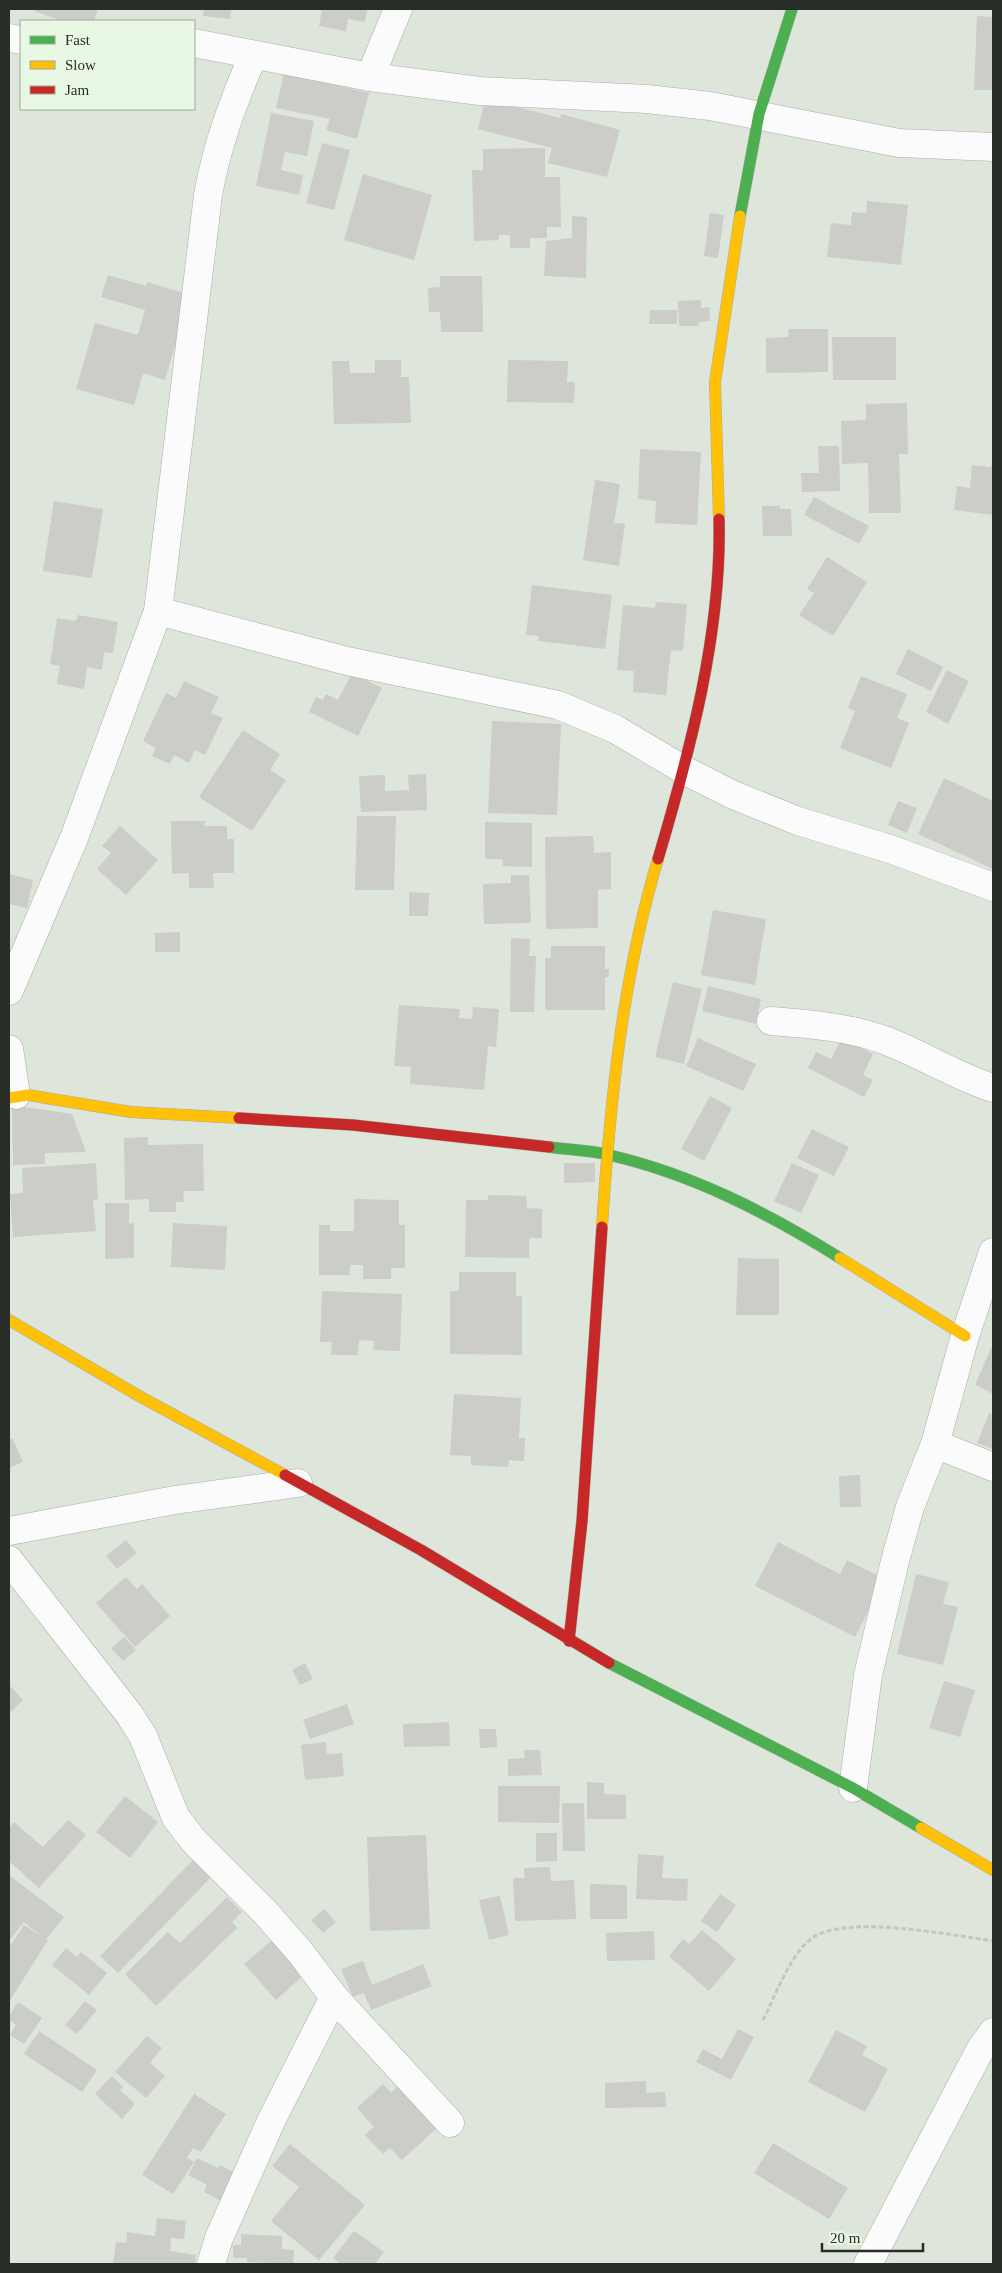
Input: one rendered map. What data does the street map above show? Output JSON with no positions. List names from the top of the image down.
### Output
{
  "legend": ["Fast", "Slow", "Jam"],
  "scale_bar": "20 m"
}
